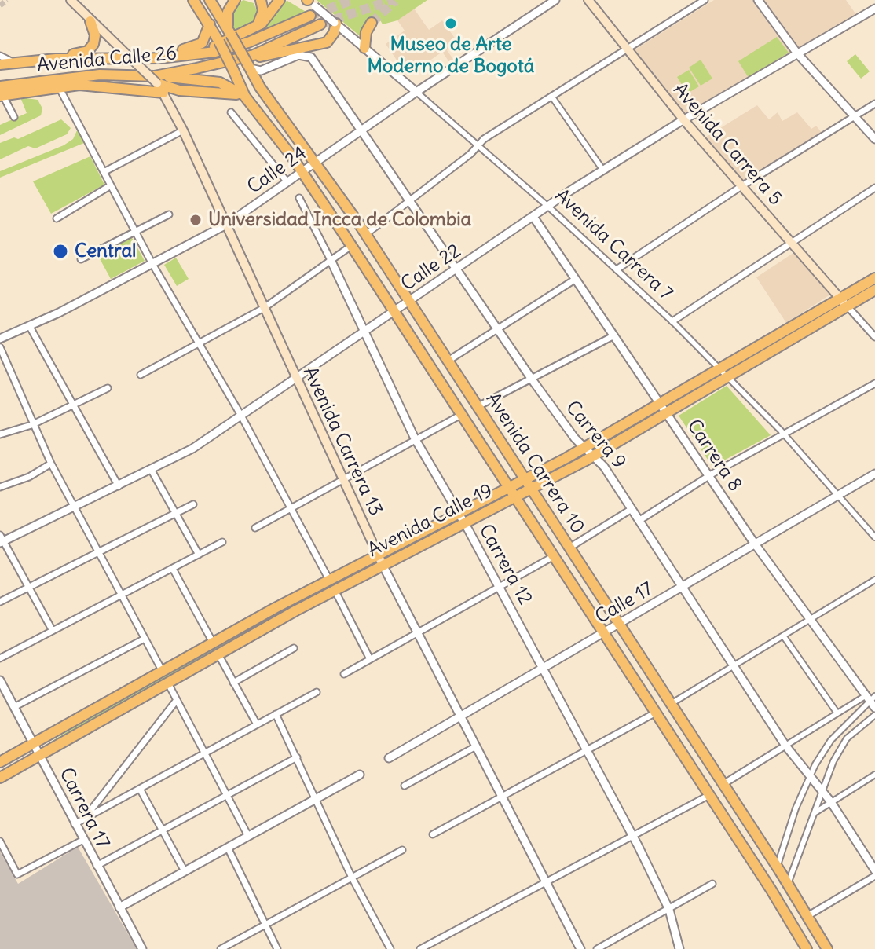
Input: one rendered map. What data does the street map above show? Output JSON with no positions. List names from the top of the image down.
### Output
{
  "streets": {
    "main road": [
      "Avenida Calle 26",
      "Avenida Carrera 5",
      "Avenida Carrera 13",
      "Avenida Carrera 10",
      "Avenida Calle 19"
    ],
    "street": [
      "Calle 24",
      "Avenida Carrera 7",
      "Calle 22",
      "Carrera 9",
      "Carrera 8",
      "Carrera 12",
      "Calle 17",
      "Carrera 17"
    ]
  },
  "crossings": [
    ["Avenida Calle 26", "Avenida Carrera 7"],
    ["Avenida Calle 26", "Avenida Carrera 13"],
    ["Avenida Carrera 5", "Calle 22"],
    ["Avenida Carrera 5", "Avenida Calle 19"],
    ["Calle 24", "Avenida Carrera 7"],
    ["Calle 24", "Carrera 9"],
    ["Calle 24", "Avenida Carrera 13"],
    ["Calle 24", "Avenida Carrera 10"],
    ["Avenida Carrera 7", "Calle 22"],
    ["Avenida Carrera 7", "Avenida Calle 19"],
    ["Avenida Carrera 7", "Calle 17"],
    ["Calle 22", "Carrera 9"],
    ["Calle 22", "Avenida Carrera 13"],
    ["Calle 22", "Carrera 8"],
    ["Calle 22", "Avenida Carrera 10"],
    ["Calle 22", "Carrera 12"],
    ["Carrera 9", "Avenida Carrera 10"],
    ["Carrera 9", "Avenida Calle 19"],
    ["Carrera 9", "Calle 17"],
    ["Avenida Carrera 13", "Avenida Calle 19"],
    ["Avenida Carrera 13", "Calle 17"],
    ["Carrera 8", "Avenida Calle 19"],
    ["Carrera 8", "Calle 17"],
    ["Avenida Carrera 10", "Avenida Calle 19"],
    ["Avenida Carrera 10", "Calle 17"],
    ["Avenida Calle 19", "Carrera 12"],
    ["Avenida Calle 19", "Carrera 17"],
    ["Carrera 12", "Calle 17"]
  ],
  "places": ["Museo de Arte Moderno de Bogotá", "Universidad Incca de Colombia", "Central"]
}
